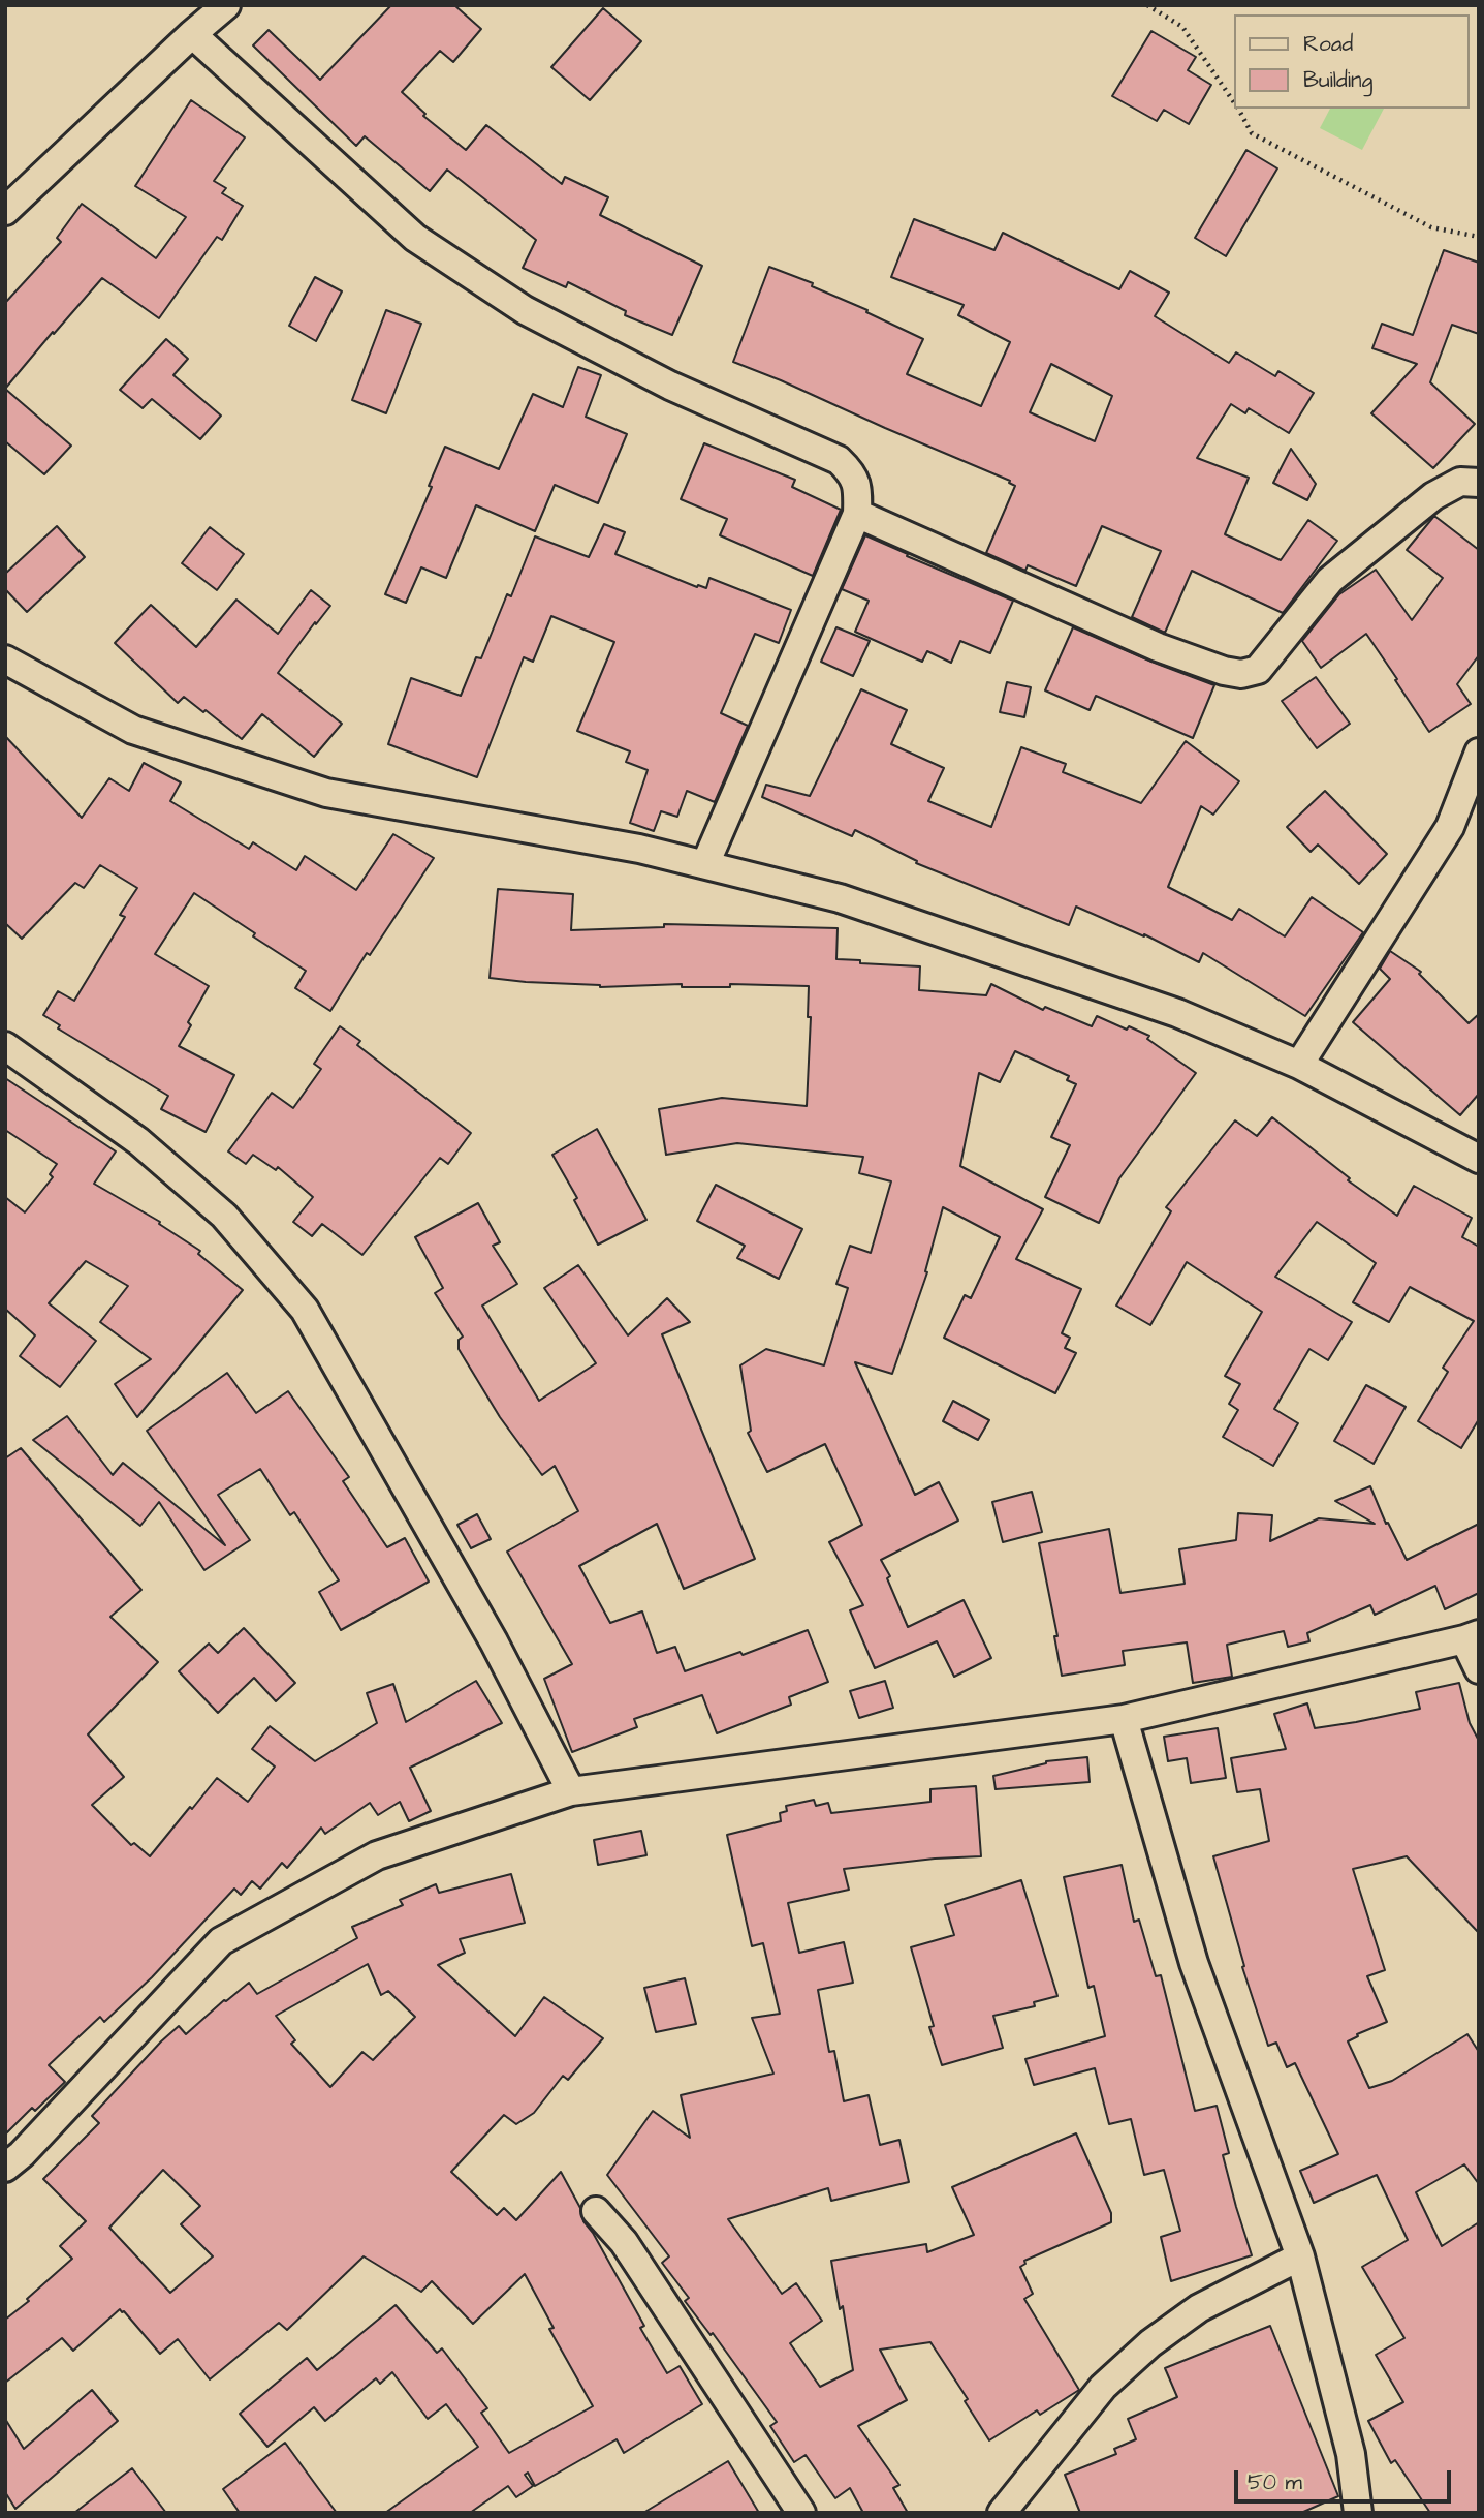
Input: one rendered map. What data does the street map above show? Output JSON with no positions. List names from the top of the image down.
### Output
{
  "legend": ["Road", "Building"],
  "scale_bar": "50 m"
}
